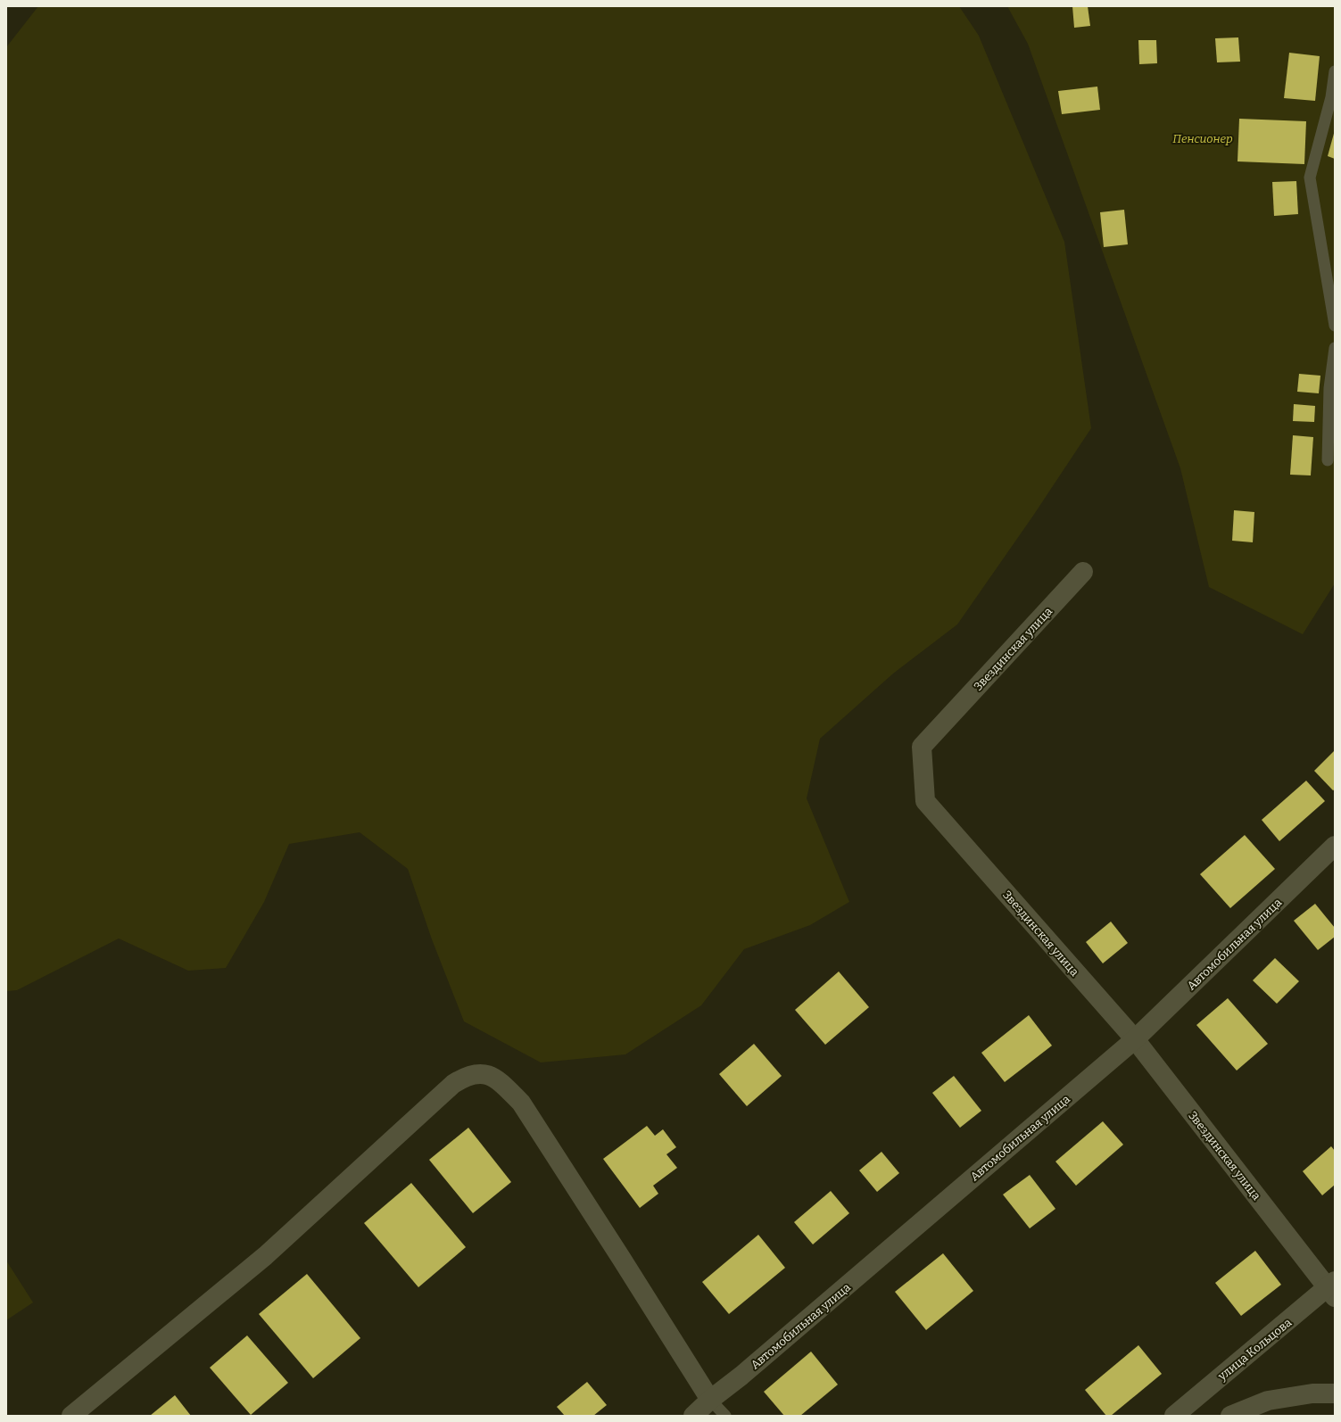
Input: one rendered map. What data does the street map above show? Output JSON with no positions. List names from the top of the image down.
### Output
{
  "streets": {
    "street": ["Звездинская улица", "Автомобильная улица", "улица Кольцова"]
  },
  "crossings": [
    ["Звездинская улица", "Автомобильная улица"],
    ["Звездинская улица", "улица Кольцова"]
  ],
  "parks": ["Пенсионер"]
}
